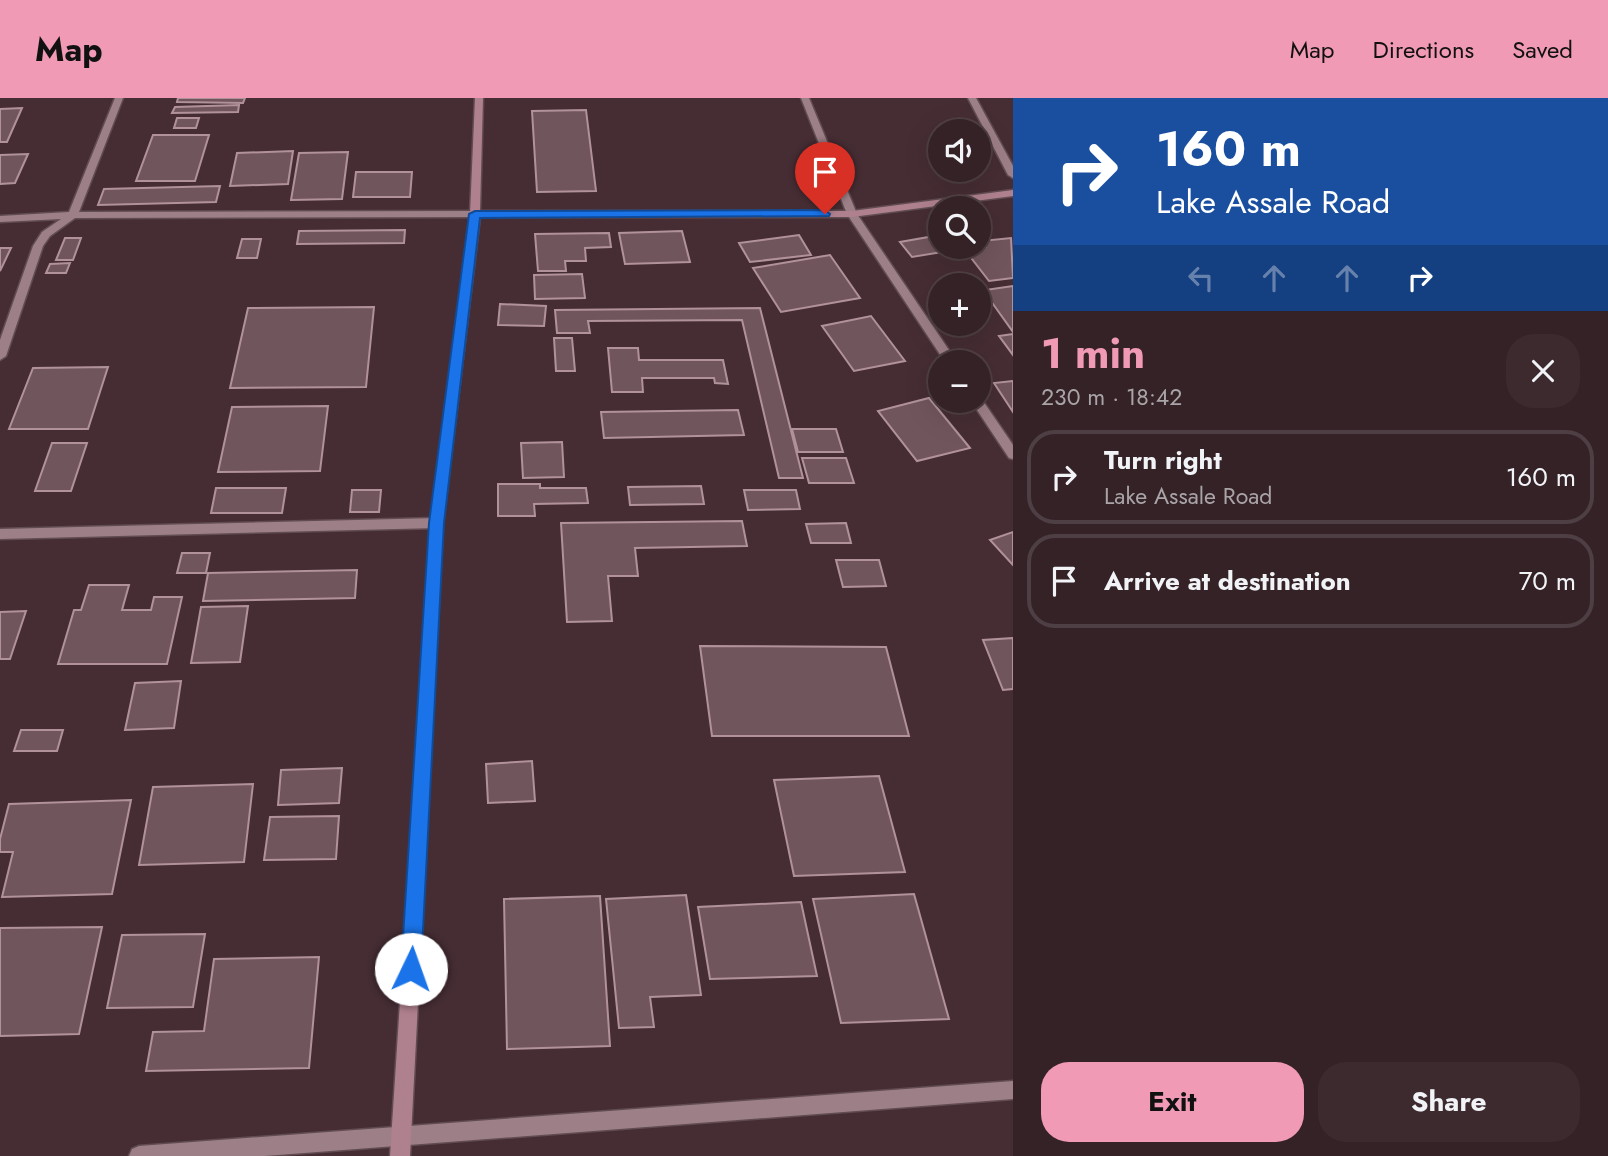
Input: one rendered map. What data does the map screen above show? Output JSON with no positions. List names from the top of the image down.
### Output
{
  "page": {
    "header": "Map",
    "nav": ["Map", "Directions", "Saved"],
    "turn": ["160 m", "Lake Assale Road"],
    "map_buttons": ["+", "−"],
    "heading": ["1 min", "230 m · 18:42"],
    "list": [
      {
        "name": "Turn right",
        "note": "Lake Assale Road",
        "value": "160 m"
      },
      {
        "name": "Arrive at destination",
        "value": "70 m"
      }
    ],
    "buttons": ["Exit", "Share"]
  }
}
